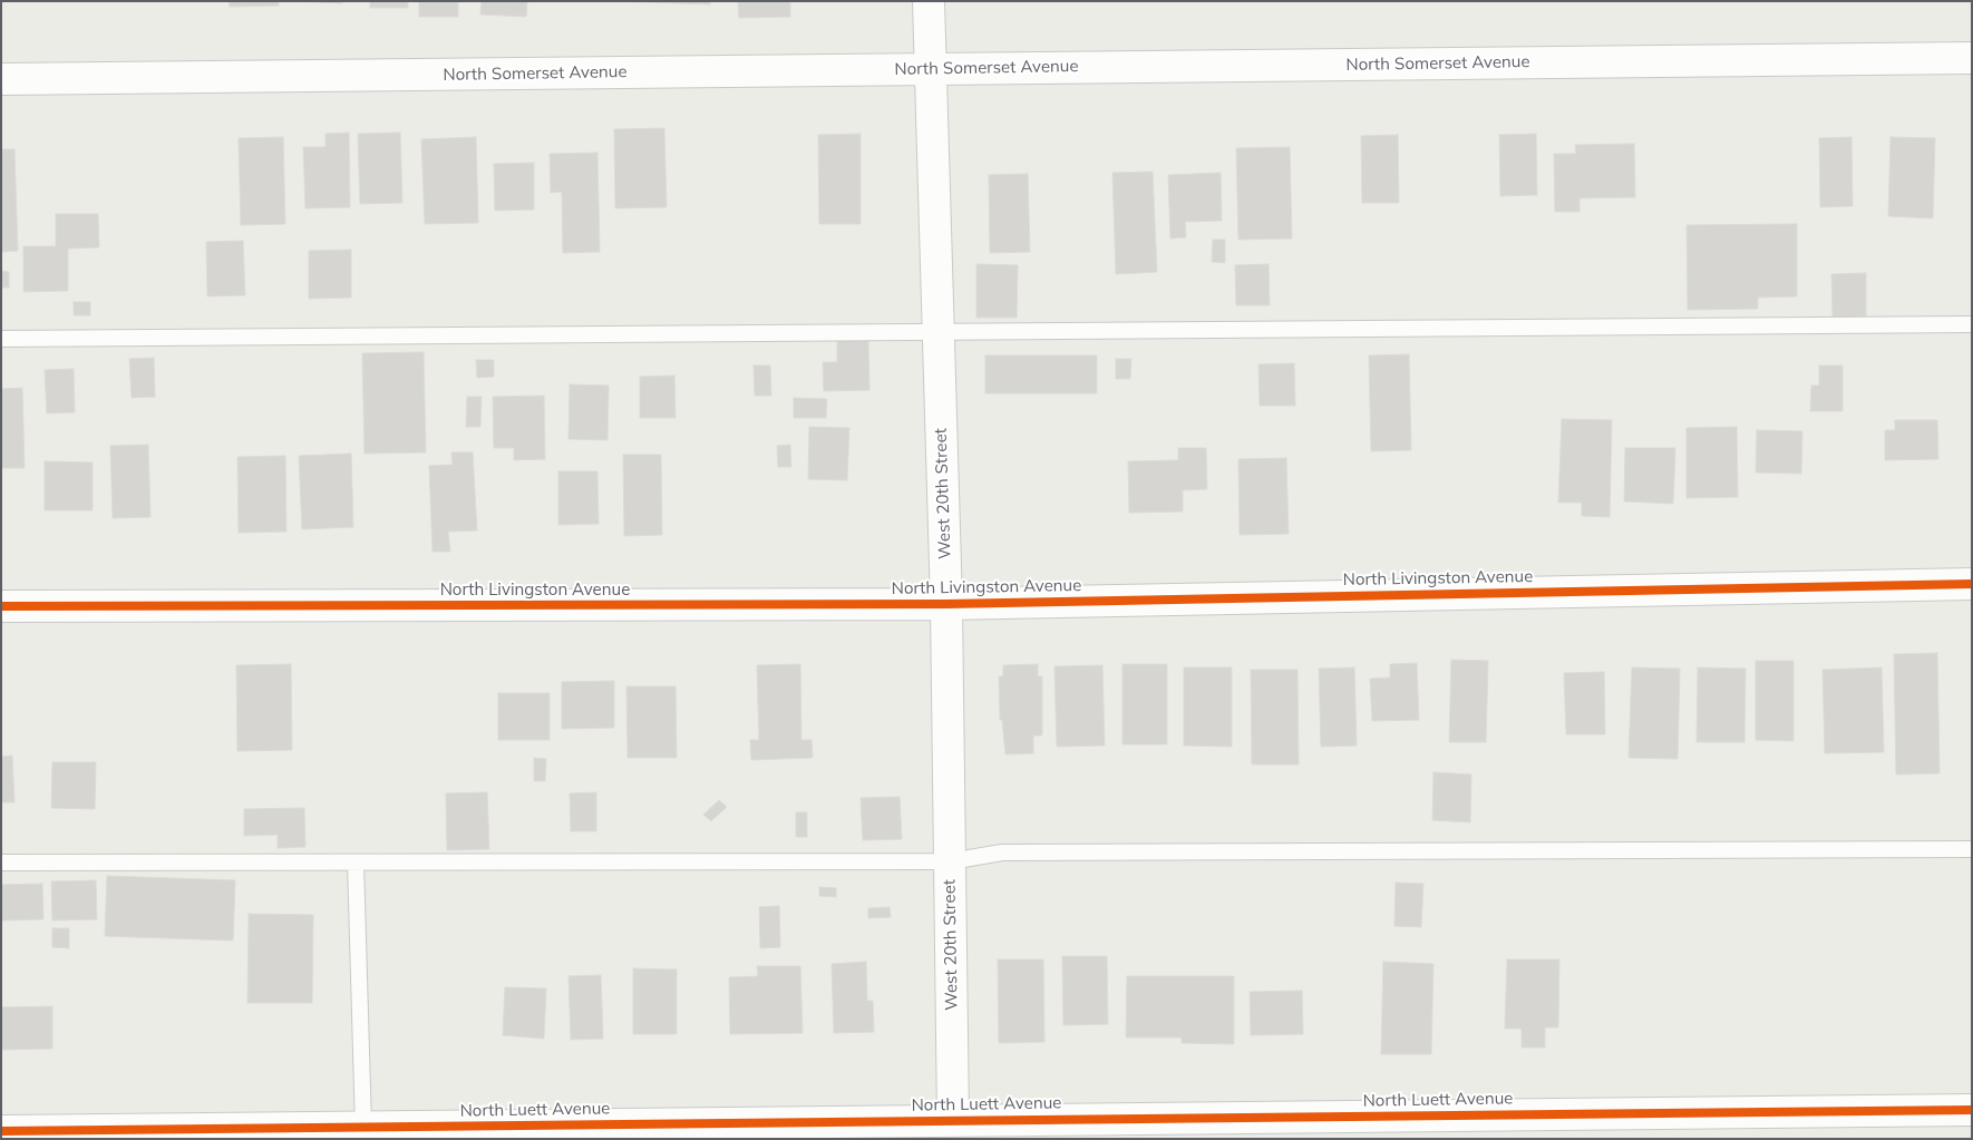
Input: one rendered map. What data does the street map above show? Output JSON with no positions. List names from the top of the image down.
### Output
{
  "streets": {
    "street": [
      "North Somerset Avenue",
      "West 20th Street",
      "North Livingston Avenue",
      "North Luett Avenue"
    ]
  },
  "crossings": [
    ["North Somerset Avenue", "West 20th Street"],
    ["West 20th Street", "North Livingston Avenue"],
    ["West 20th Street", "North Luett Avenue"]
  ]
}
